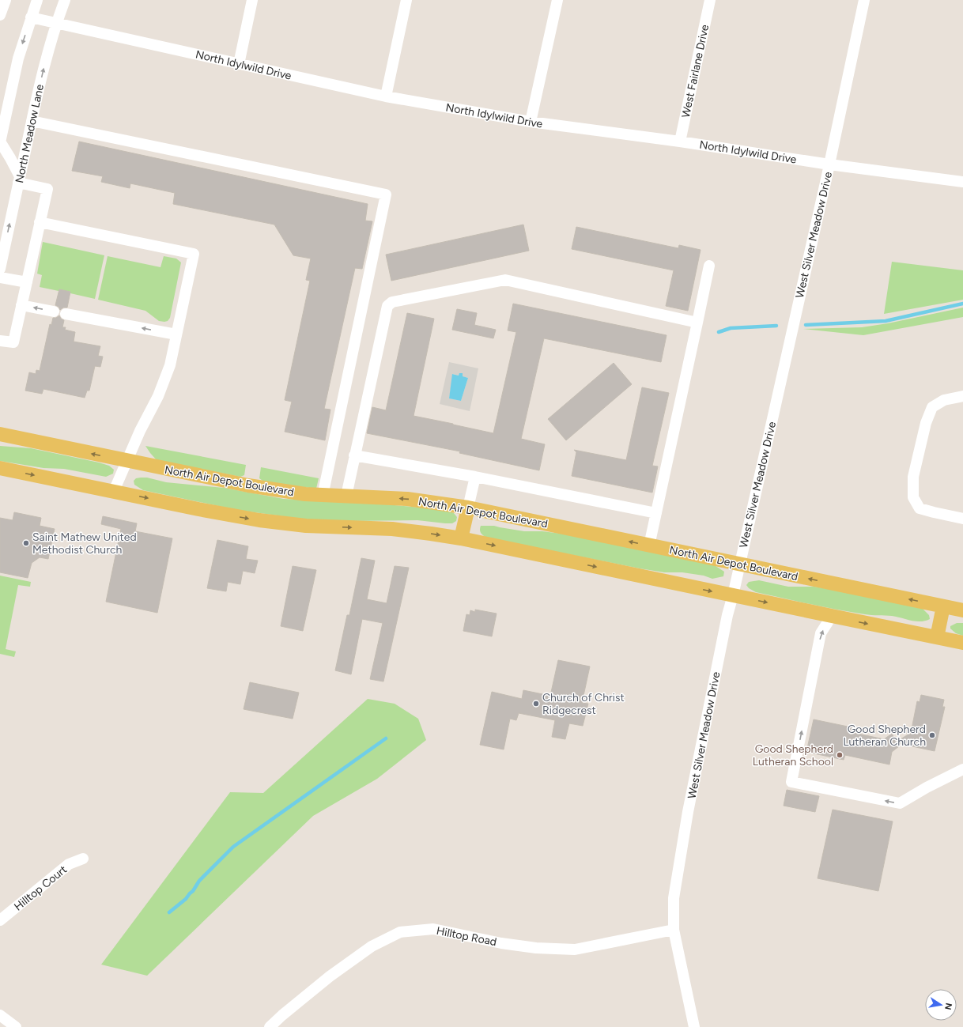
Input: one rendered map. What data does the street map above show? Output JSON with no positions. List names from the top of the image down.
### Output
{
  "streets": {
    "main road": ["North Air Depot Boulevard"],
    "street": [
      "North Idylwild Drive",
      "West Fairlane Drive",
      "North Meadow Lane",
      "West Silver Meadow Drive",
      "Hilltop Court",
      "Hilltop Road"
    ]
  },
  "crossings": [
    ["North Idylwild Drive", "West Fairlane Drive"],
    ["North Idylwild Drive", "North Meadow Lane"],
    ["North Idylwild Drive", "West Silver Meadow Drive"],
    ["West Silver Meadow Drive", "North Air Depot Boulevard"],
    ["West Silver Meadow Drive", "Hilltop Road"]
  ],
  "places": [
    "Saint Mathew United Methodist Church",
    "Church of Christ Ridgecrest",
    "Good Shepherd Lutheran Church",
    "Good Shepherd Lutheran School"
  ],
  "north": "right"
}
